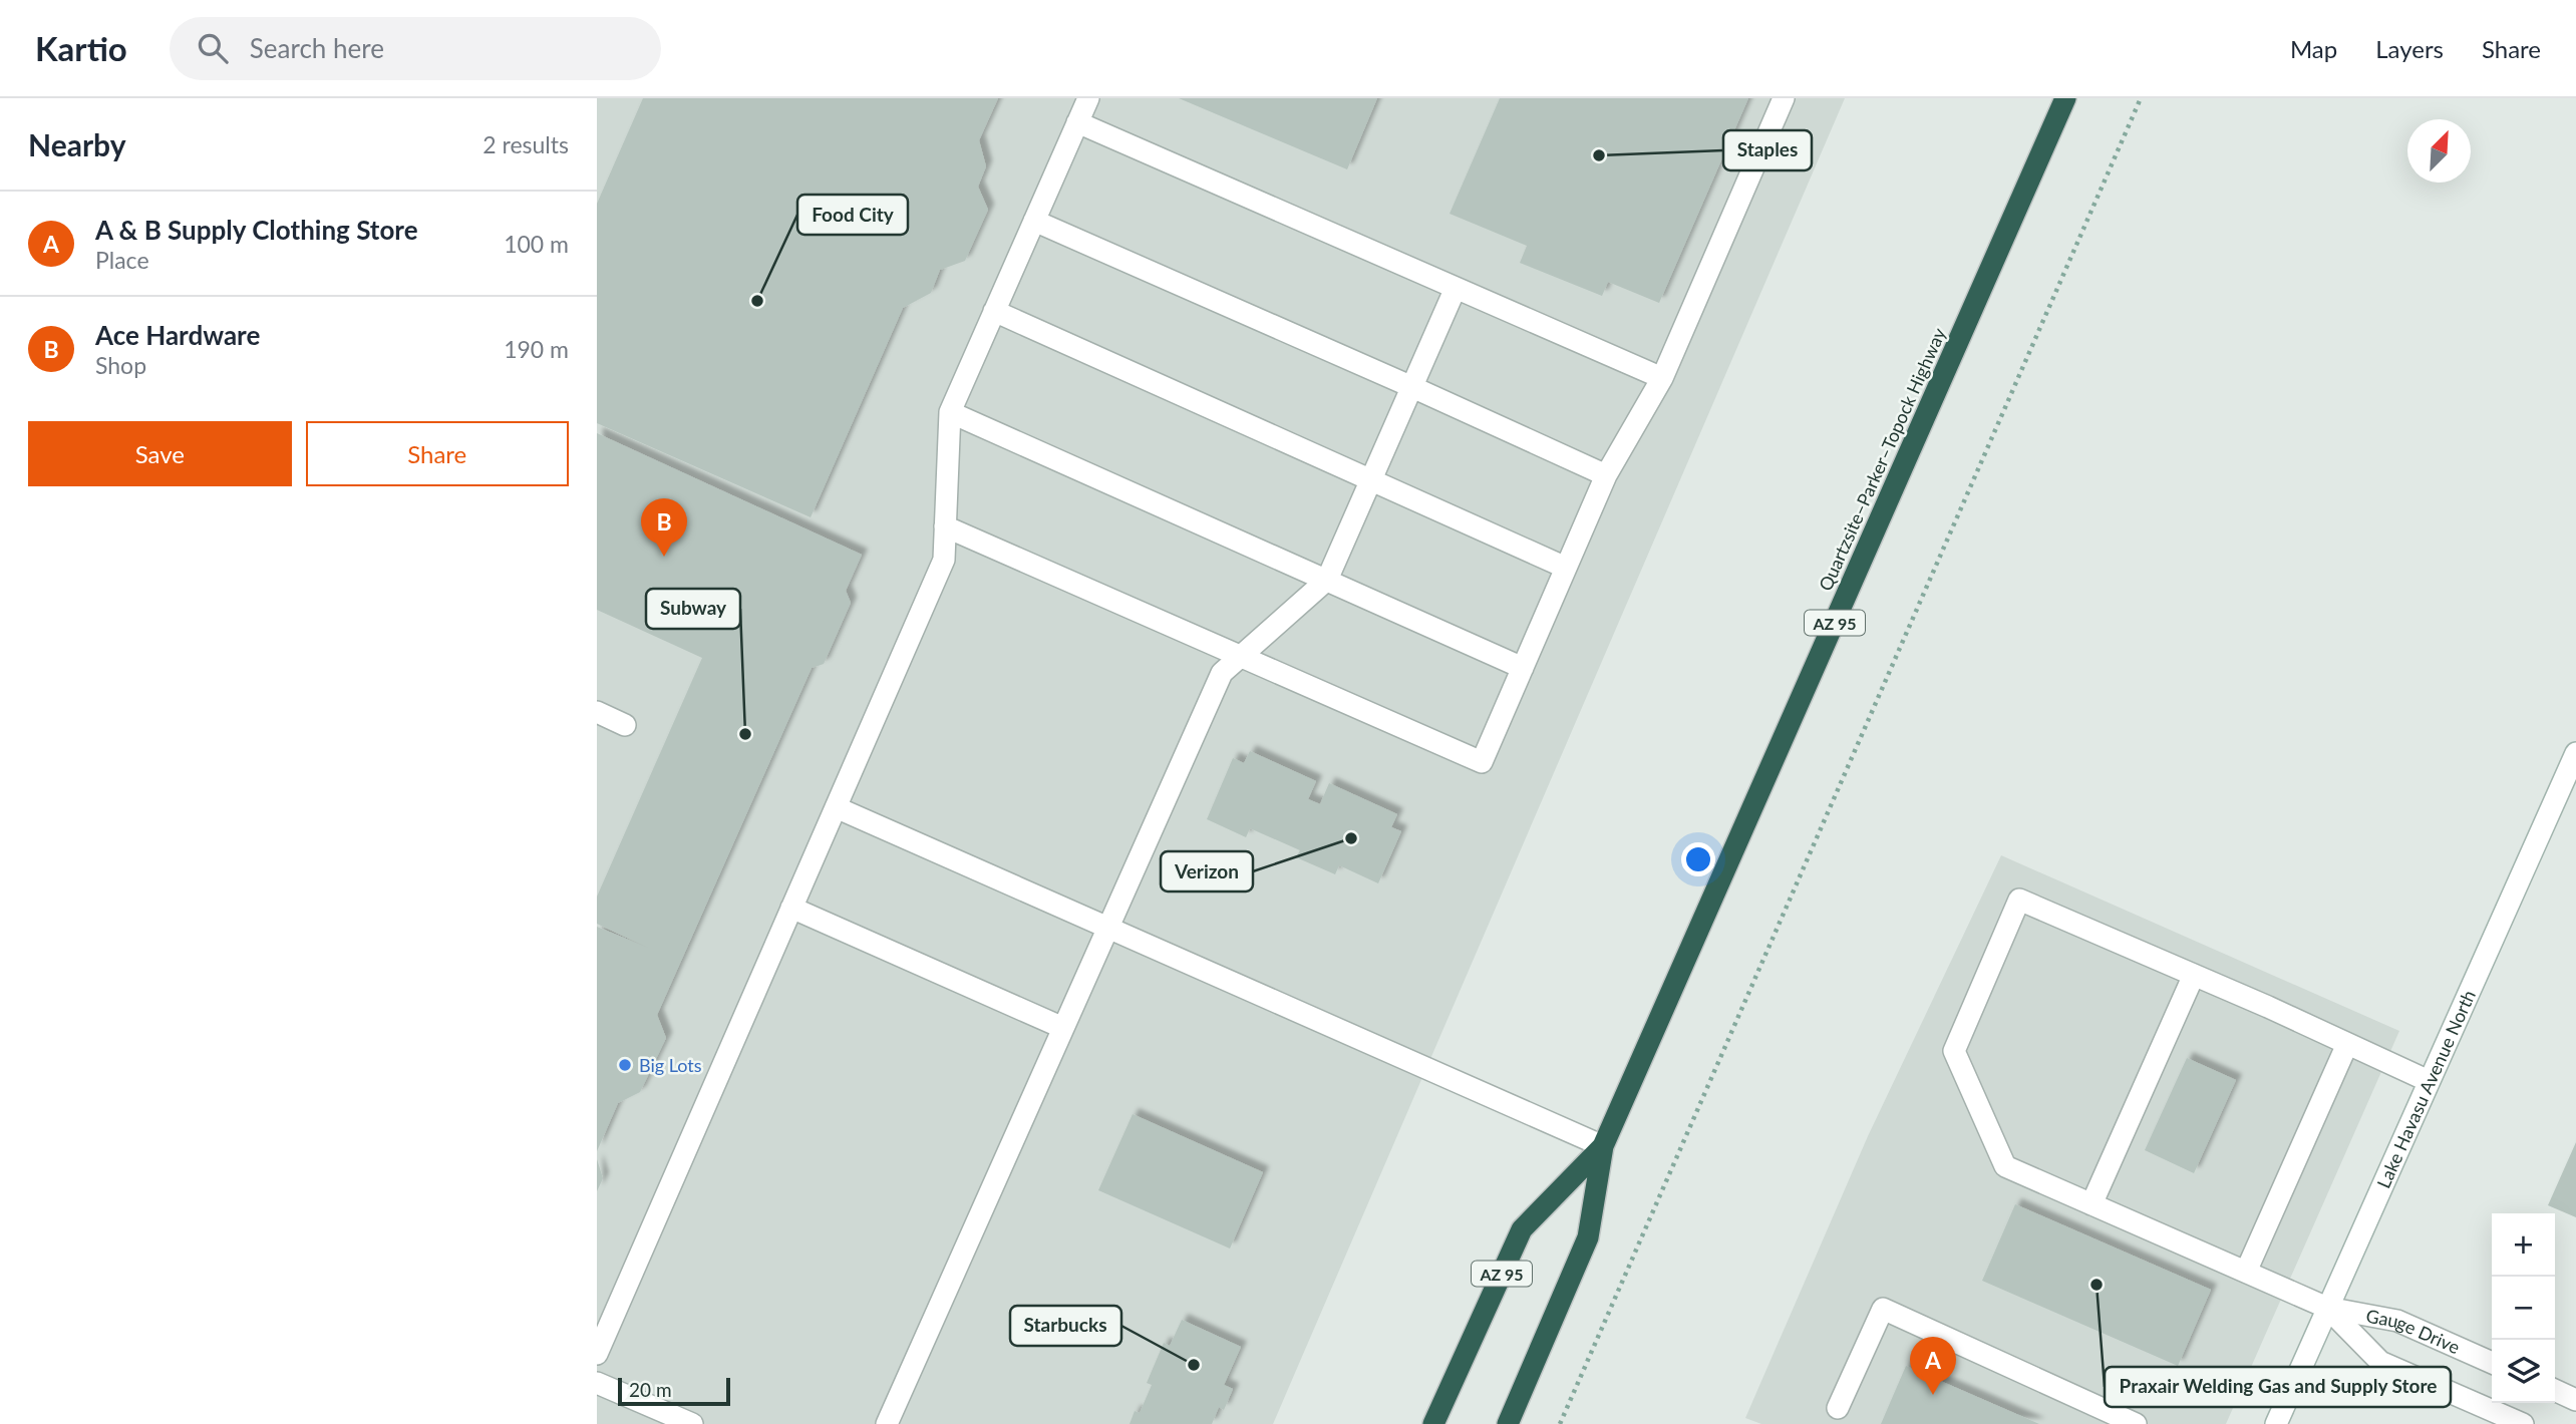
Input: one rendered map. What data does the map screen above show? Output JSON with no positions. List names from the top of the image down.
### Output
{
  "streets": {
    "highway": ["Quartzsite–Parker–Topock Highway", "AZ 95"],
    "main road": ["Lake Havasu Avenue North", "Gauge Drive"]
  },
  "crossings": [
    ["Lake Havasu Avenue North", "Gauge Drive"]
  ],
  "places": [
    "Staples",
    "Food City",
    "Subway",
    "Verizon",
    "Big Lots",
    "Praxair Welding Gas and Supply Store",
    "Starbucks"
  ],
  "scale_bar": "20 m",
  "north": "top right",
  "page": {
    "header": "Kartio",
    "search": "Search here",
    "nav": ["Map", "Layers", "Share"],
    "heading": ["Nearby", "2 results"],
    "list": [
      {
        "mark": "A",
        "name": "A & B Supply Clothing Store",
        "note": "Place",
        "value": "100 m"
      },
      {
        "mark": "B",
        "name": "Ace Hardware",
        "note": "Shop",
        "value": "190 m"
      }
    ],
    "buttons": ["Save", "Share"],
    "pins": ["B", "A"],
    "map_buttons": ["+", "−"],
    "scale": "20 m"
  }
}
